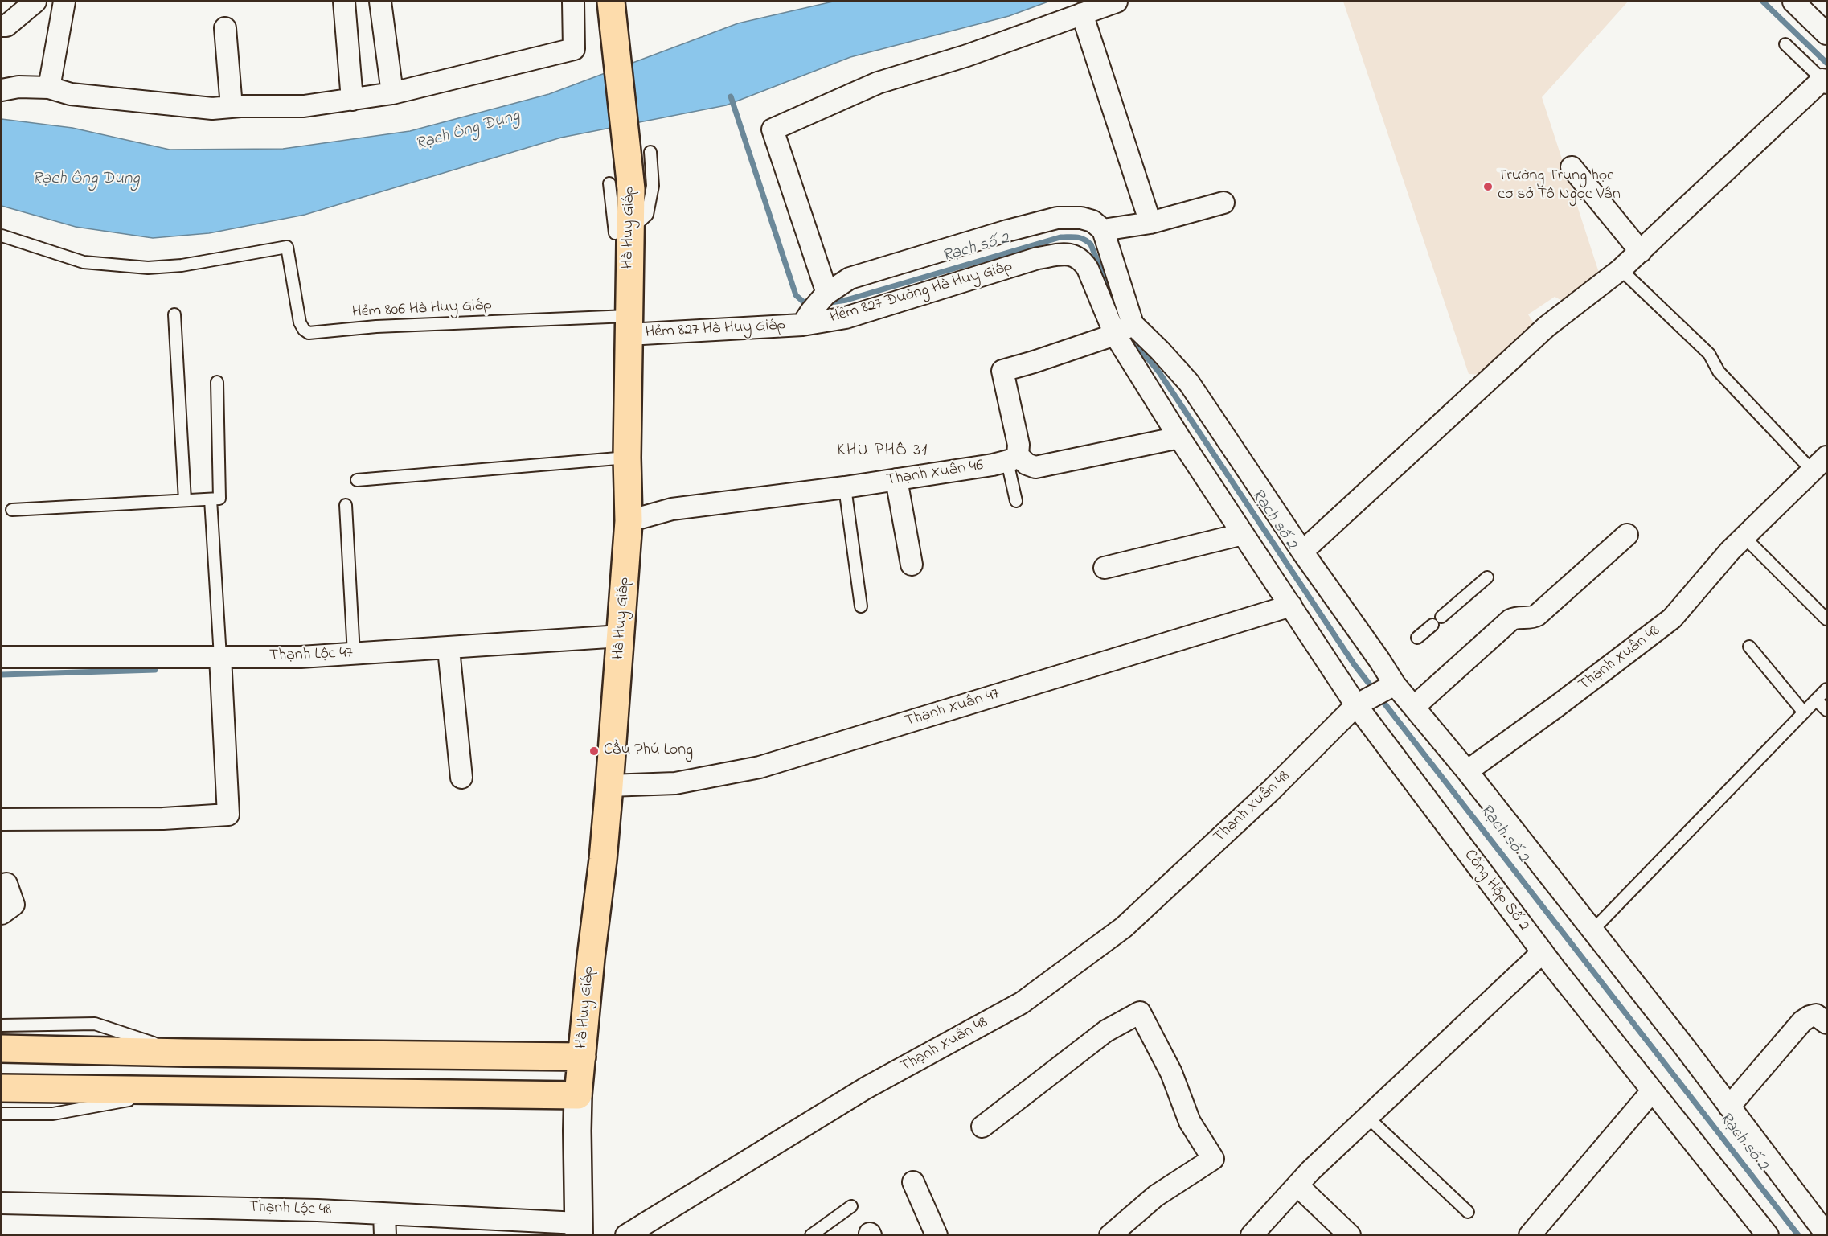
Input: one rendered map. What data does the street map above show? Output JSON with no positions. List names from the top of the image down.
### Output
{
  "streets": {
    "main road": ["Hà Huy Giáp"],
    "street": [
      "Hẻm 827 Đường Hà Huy Giáp",
      "Hẻm 827 Hà Huy Giáp",
      "Thạnh Xuân 46",
      "Thạnh Lộc 47",
      "Thạnh Xuân 48",
      "Thạnh Xuân 47",
      "Cống Hộp Số 2",
      "Thạnh Lộc 48"
    ],
    "lane": ["Hẻm 806 Hà Huy Giáp"]
  },
  "crossings": [
    ["Hà Huy Giáp", "Hẻm 806 Hà Huy Giáp"],
    ["Hà Huy Giáp", "Hẻm 827 Hà Huy Giáp"],
    ["Hà Huy Giáp", "Thạnh Xuân 46"],
    ["Hà Huy Giáp", "Thạnh Lộc 47"],
    ["Hà Huy Giáp", "Thạnh Xuân 47"],
    ["Hà Huy Giáp", "Thạnh Lộc 48"],
    ["Hẻm 827 Đường Hà Huy Giáp", "Hẻm 827 Hà Huy Giáp"],
    ["Hẻm 827 Đường Hà Huy Giáp", "Cống Hộp Số 2"],
    ["Hẻm 806 Hà Huy Giáp", "Hẻm 827 Hà Huy Giáp"],
    ["Thạnh Xuân 48", "Cống Hộp Số 2"],
    ["Thạnh Xuân 47", "Cống Hộp Số 2"]
  ],
  "districts": ["KHU PHỐ 31"],
  "water": ["Rạch Ông Đụng", "Rạch Ông Dung", "Rạch số 2"],
  "places": ["Trường Trung học cơ sở Tô Ngọc Vân", "Cầu Phú Long"]
}
